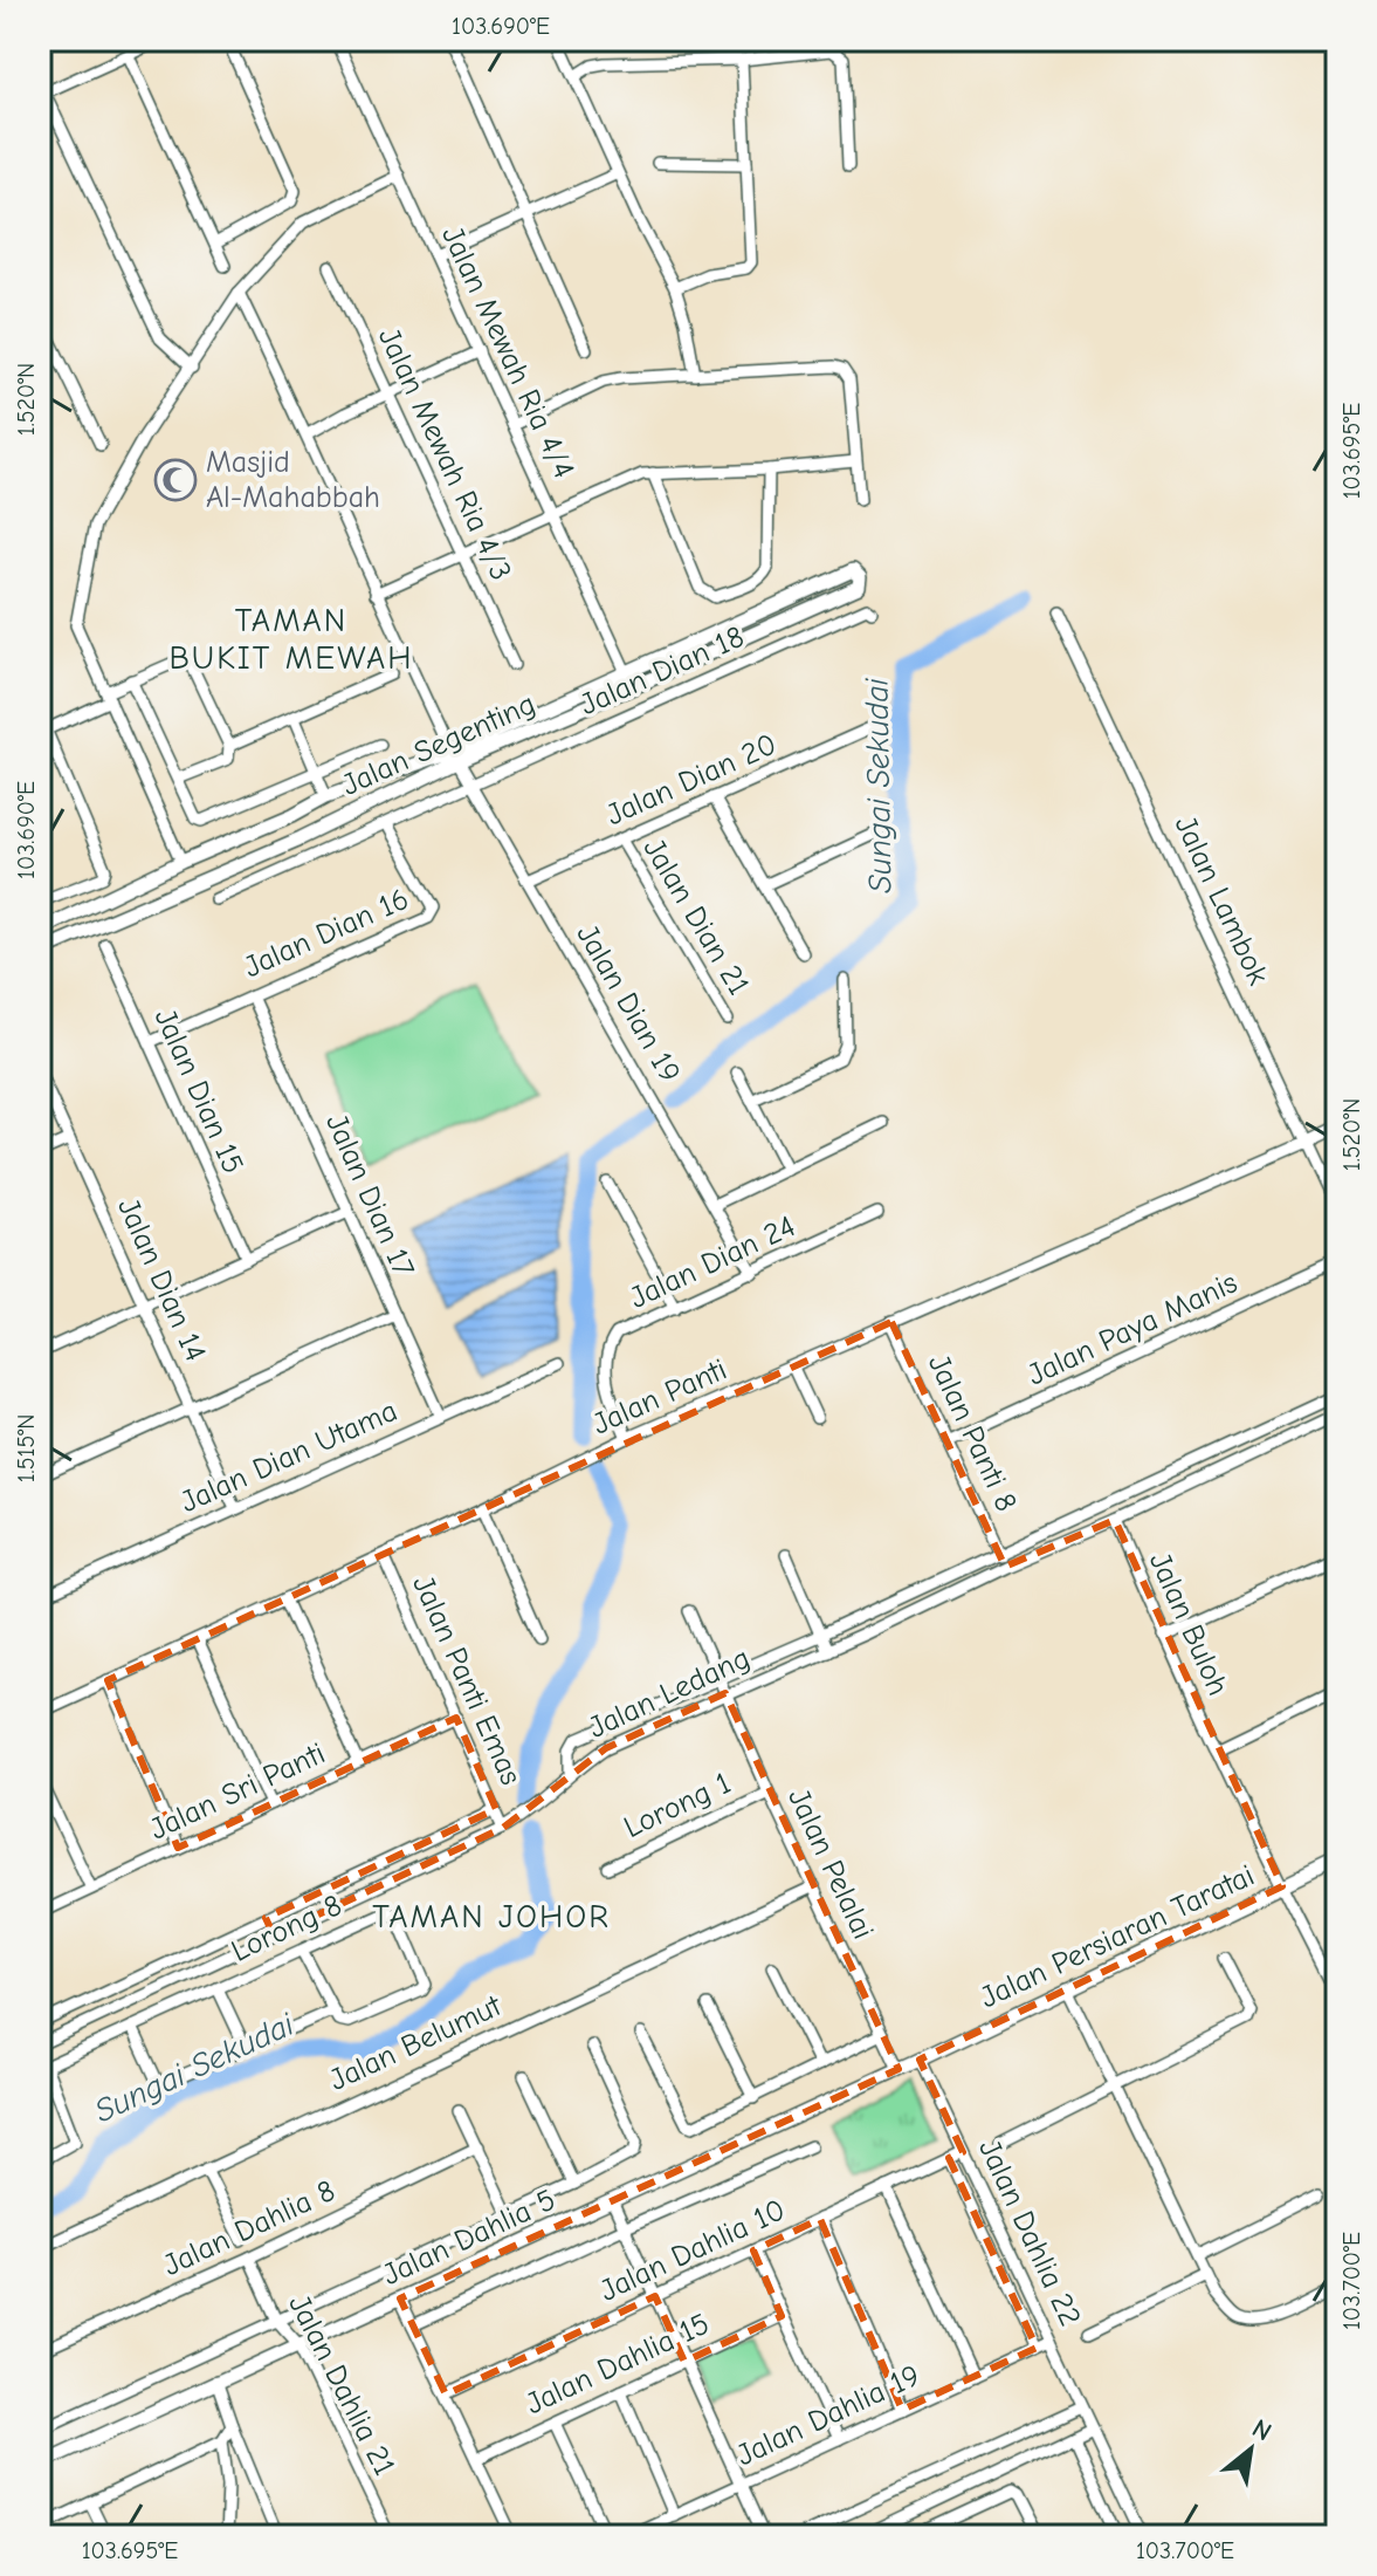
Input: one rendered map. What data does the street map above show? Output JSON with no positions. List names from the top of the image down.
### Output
{
  "streets": {
    "street": [
      "Jalan Mewah Ria 4/4",
      "Jalan Mewah Ria 4/3",
      "Jalan Dian 18",
      "Jalan Segenting",
      "Jalan Dian 20",
      "Jalan Lambok",
      "Jalan Dian 21",
      "Jalan Dian 16",
      "Jalan Dian 19",
      "Jalan Dian 15",
      "Jalan Dian 17",
      "Jalan Dian 24",
      "Jalan Dian 14",
      "Jalan Paya Manis",
      "Jalan Panti",
      "Jalan Panti 8",
      "Jalan Dian Utama",
      "Jalan Buloh",
      "Jalan Panti Emas",
      "Jalan Ledang",
      "Jalan Sri Panti",
      "Lorong 1",
      "Jalan Pelalai",
      "Lorong 8",
      "Jalan Persiaran Taratai",
      "Jalan Belumut",
      "Jalan Dahlia 8",
      "Jalan Dahlia 22",
      "Jalan Dahlia 5",
      "Jalan Dahlia 10",
      "Jalan Dahlia 15",
      "Jalan Dahlia 21",
      "Jalan Dahlia 19"
    ]
  },
  "crossings": [
    ["Jalan Mewah Ria 4/4", "Jalan Segenting"],
    ["Jalan Dian 18", "Jalan Dian 16"],
    ["Jalan Dian 18", "Jalan Dian 19"],
    ["Jalan Segenting", "Jalan Dian 19"],
    ["Jalan Dian 20", "Jalan Dian 21"],
    ["Jalan Dian 20", "Jalan Dian 19"],
    ["Jalan Lambok", "Jalan Panti"],
    ["Jalan Dian 16", "Jalan Dian 15"],
    ["Jalan Dian 16", "Jalan Dian 17"],
    ["Jalan Dian 19", "Jalan Dian 24"],
    ["Jalan Dian 17", "Jalan Dian Utama"],
    ["Jalan Dian 24", "Jalan Panti"],
    ["Jalan Dian 14", "Jalan Dian Utama"],
    ["Jalan Paya Manis", "Jalan Panti 8"],
    ["Jalan Panti", "Jalan Panti 8"],
    ["Jalan Panti", "Jalan Panti Emas"],
    ["Jalan Panti 8", "Jalan Ledang"],
    ["Jalan Buloh", "Jalan Ledang"],
    ["Jalan Buloh", "Jalan Persiaran Taratai"],
    ["Jalan Panti Emas", "Jalan Ledang"],
    ["Jalan Panti Emas", "Jalan Sri Panti"],
    ["Jalan Ledang", "Jalan Pelalai"],
    ["Lorong 1", "Jalan Pelalai"],
    ["Jalan Pelalai", "Jalan Belumut"],
    ["Jalan Pelalai", "Jalan Dahlia 5"],
    ["Jalan Persiaran Taratai", "Jalan Dahlia 22"],
    ["Jalan Persiaran Taratai", "Jalan Dahlia 5"],
    ["Jalan Dahlia 8", "Jalan Dahlia 21"],
    ["Jalan Dahlia 22", "Jalan Dahlia 5"],
    ["Jalan Dahlia 22", "Jalan Dahlia 10"],
    ["Jalan Dahlia 22", "Jalan Dahlia 19"],
    ["Jalan Dahlia 5", "Jalan Dahlia 21"]
  ],
  "districts": ["TAMAN BUKIT MEWAH", "TAMAN JOHOR"],
  "water": ["Sungai Sekudai"],
  "places": {
    "mosque": ["Masjid Al-Mahabbah"]
  },
  "north": "top right",
  "coordinates": [
    "103.690°E",
    "1.520°N",
    "103.695°E",
    "1.515°N",
    "103.700°E"
  ]
}
